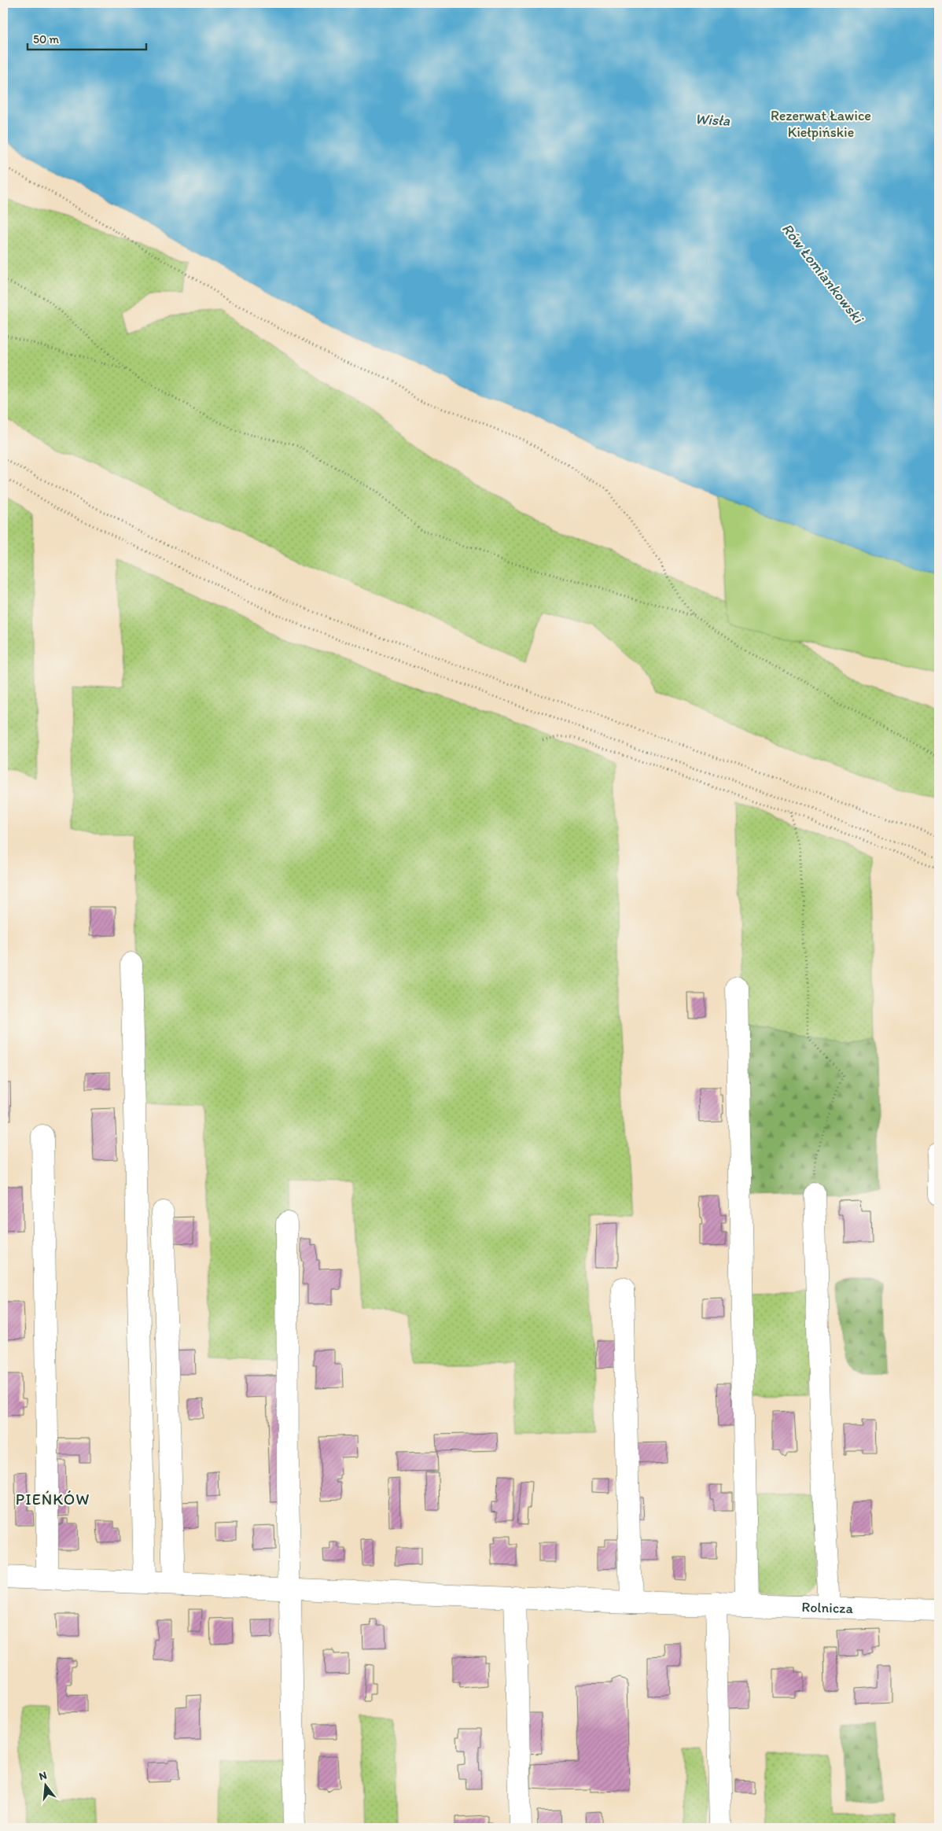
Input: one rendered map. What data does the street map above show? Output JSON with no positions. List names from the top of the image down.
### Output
{
  "streets": {
    "street": ["Rolnicza"]
  },
  "districts": ["PIEŃKÓW"],
  "water": ["Wisła", "Rów Łomiankowski"],
  "parks": ["Rezerwat Ławice Kiełpińskie"],
  "scale_bar": "50 m",
  "north": "top"
}
